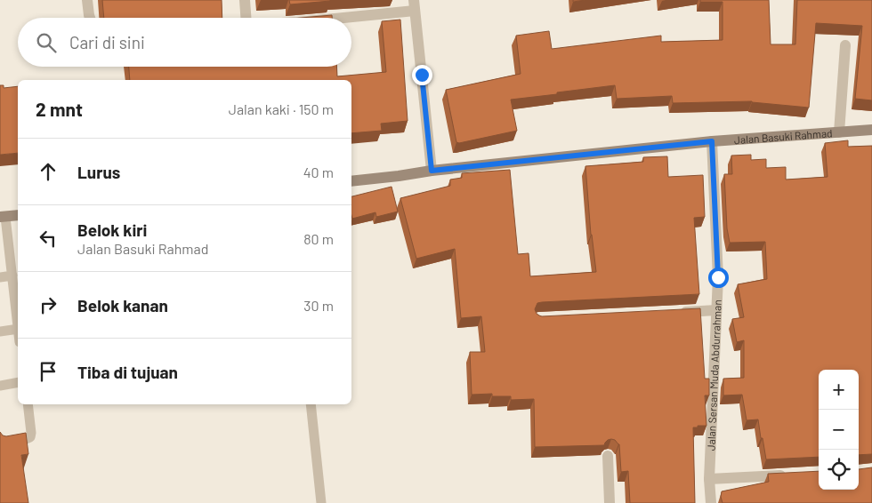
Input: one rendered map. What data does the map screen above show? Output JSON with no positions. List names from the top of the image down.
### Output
{
  "streets": {
    "main road": ["Jalan Basuki Rahmad"],
    "street": ["Jalan Sersan Muda Abdurrahman"]
  },
  "crossings": [
    ["Jalan Basuki Rahmad", "Jalan Sersan Muda Abdurrahman"]
  ],
  "page": {
    "search": "Cari di sini",
    "heading": ["2 mnt", "Jalan kaki · 150 m"],
    "list": [
      ["Lurus", "40 m"],
      ["Belok kiri", "Jalan Basuki Rahmad", "80 m"],
      ["Belok kanan", "30 m"],
      "Tiba di tujuan"
    ],
    "map_buttons": ["+", "−"]
  }
}
